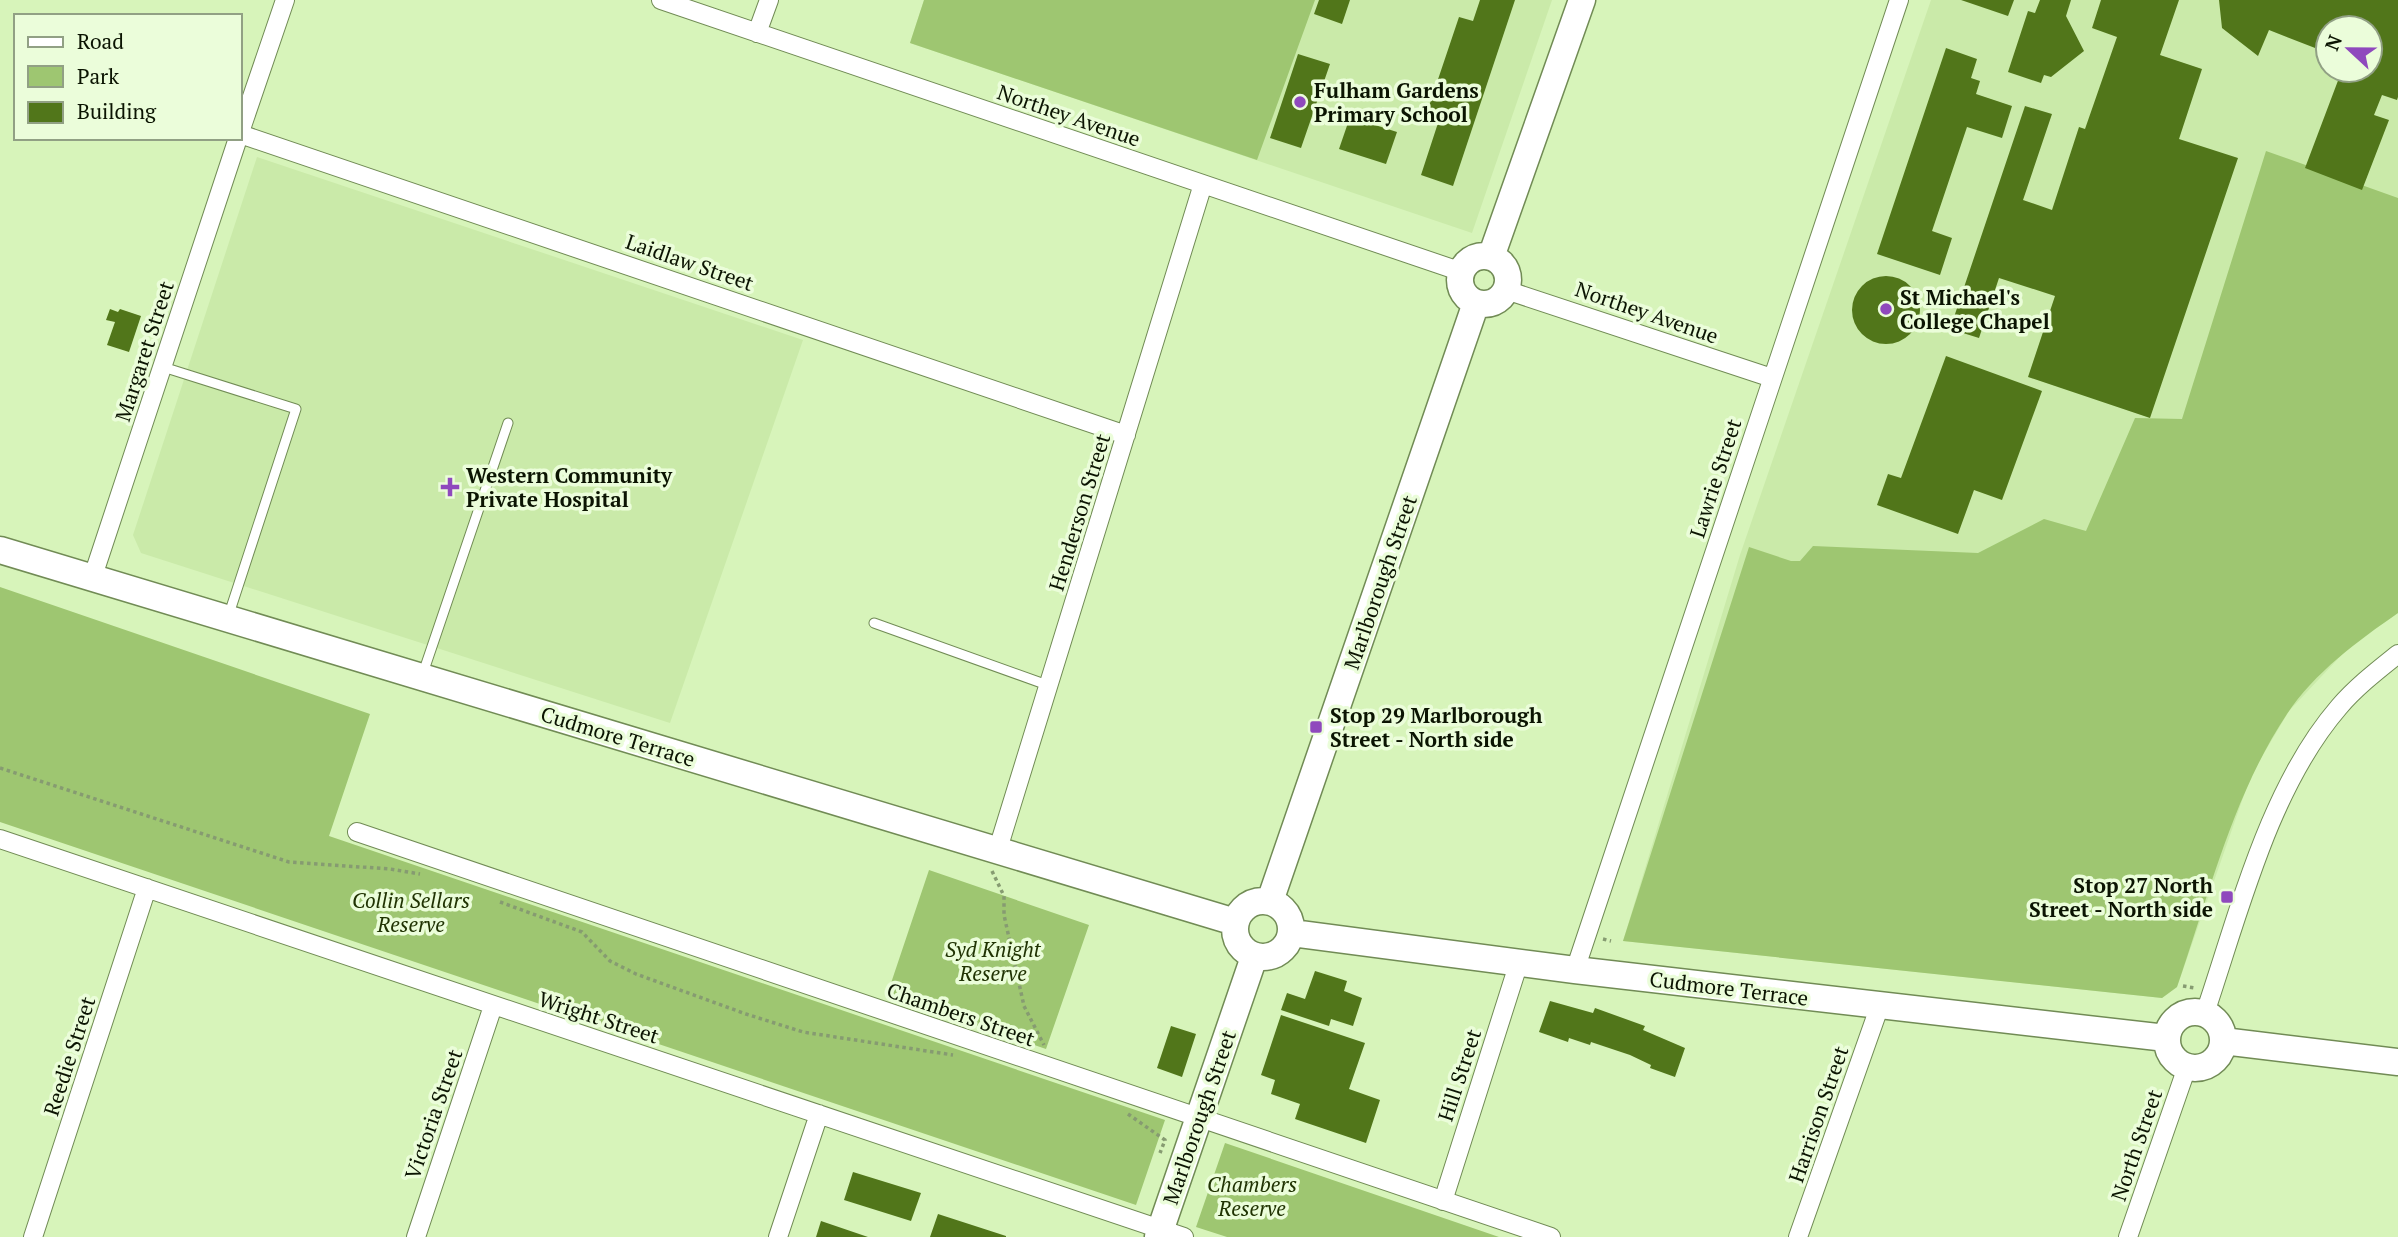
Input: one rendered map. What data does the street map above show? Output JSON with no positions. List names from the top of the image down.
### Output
{
  "streets": {
    "street": [
      "Northey Avenue",
      "Laidlaw Street",
      "Margaret Street",
      "Lawrie Street",
      "Henderson Street",
      "Marlborough Street",
      "Cudmore Terrace",
      "Chambers Street",
      "Wright Street",
      "Reedie Street",
      "Hill Street",
      "Victoria Street",
      "Harrison Street",
      "North Street"
    ]
  },
  "crossings": [
    ["Northey Avenue", "Lawrie Street"],
    ["Northey Avenue", "Henderson Street"],
    ["Northey Avenue", "Marlborough Street"],
    ["Laidlaw Street", "Henderson Street"],
    ["Margaret Street", "Cudmore Terrace"],
    ["Lawrie Street", "Cudmore Terrace"],
    ["Henderson Street", "Cudmore Terrace"],
    ["Marlborough Street", "Cudmore Terrace"],
    ["Marlborough Street", "Chambers Street"],
    ["Marlborough Street", "Wright Street"],
    ["Cudmore Terrace", "Hill Street"],
    ["Cudmore Terrace", "Harrison Street"],
    ["Cudmore Terrace", "North Street"],
    ["Chambers Street", "Hill Street"],
    ["Wright Street", "Reedie Street"],
    ["Wright Street", "Victoria Street"]
  ],
  "parks": ["Collin Sellars Reserve", "Syd Knight Reserve", "Chambers Reserve"],
  "places": {
    "other": ["Fulham Gardens Primary School", "St Michael's College Chapel"],
    "health": ["Western Community Private Hospital"],
    "transit": ["Stop 29 Marlborough Street - North side", "Stop 27 North Street - North side"]
  },
  "legend": ["Road", "Park", "Building"],
  "north": "left"
}
